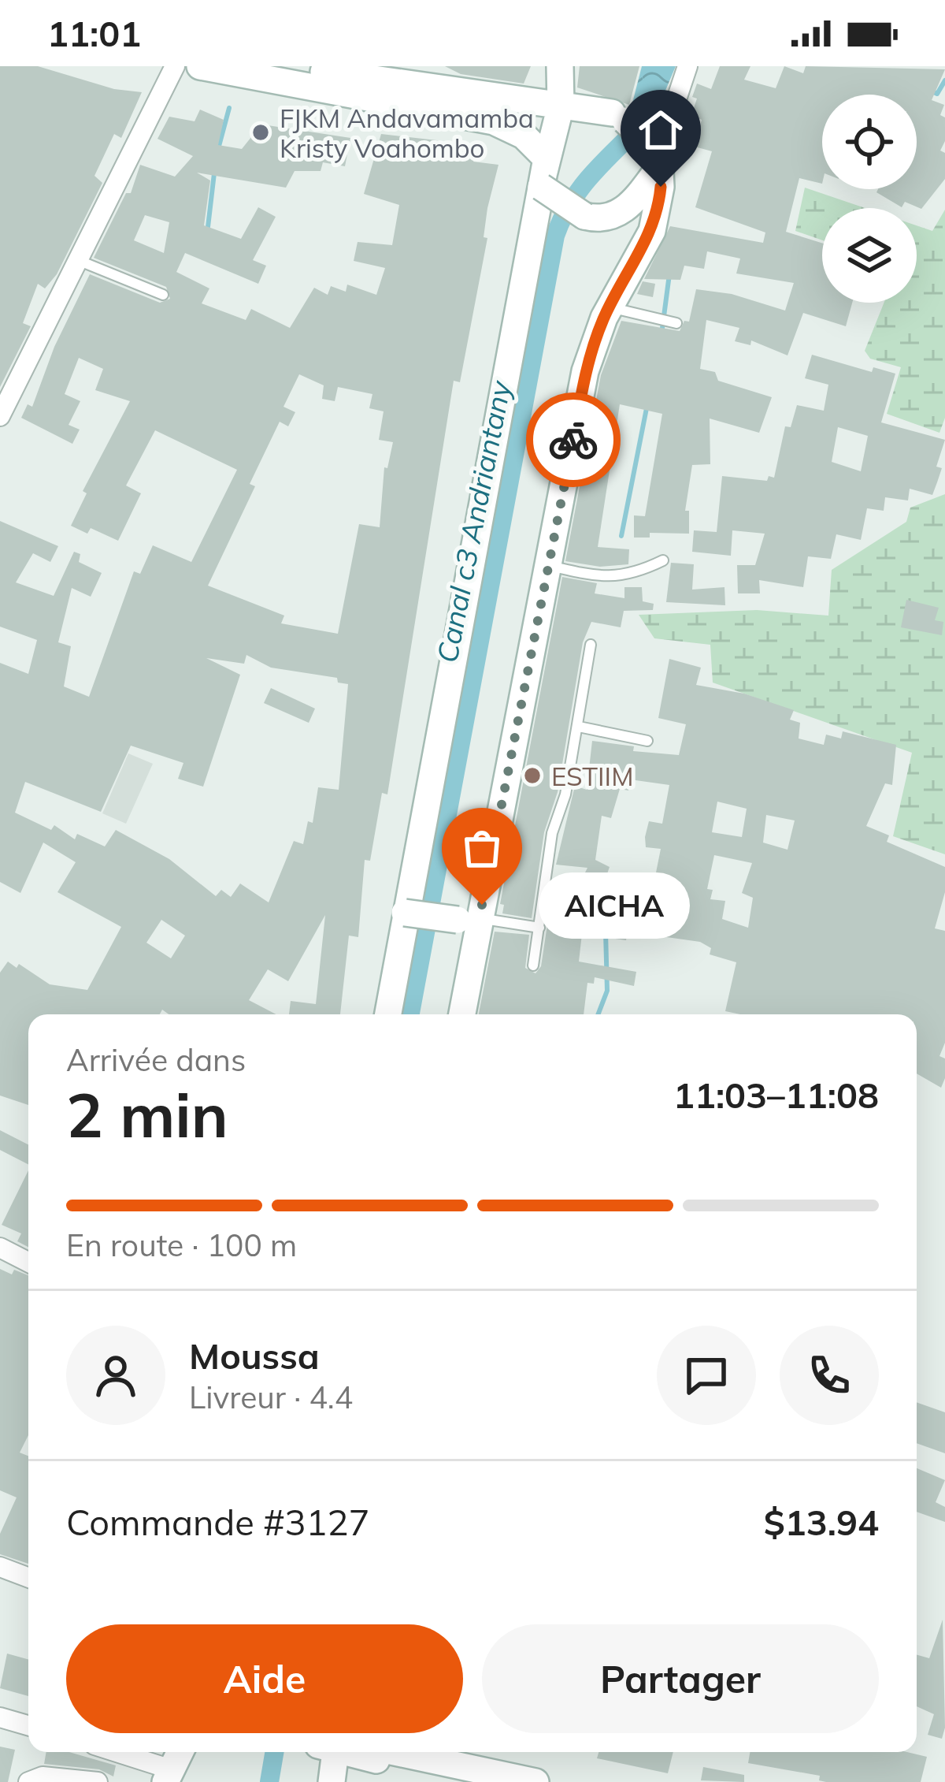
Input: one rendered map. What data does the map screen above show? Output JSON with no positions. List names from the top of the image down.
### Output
{
  "water": ["Canal c3 Andriantany"],
  "places": ["FJKM Andavamamba Kristy Voahombo", "ESTIIM", "AICHA"],
  "page": {
    "status": "11:01",
    "bubble": "AICHA",
    "heading": ["2 min", "Arrivée dans", "11:03–11:08"],
    "panel": [
      "Moussa",
      "Livreur · 4.4",
      "Commande #3127",
      "$13.94"
    ],
    "bar": "En route · 100 m",
    "buttons": ["Aide", "Partager"]
  }
}
